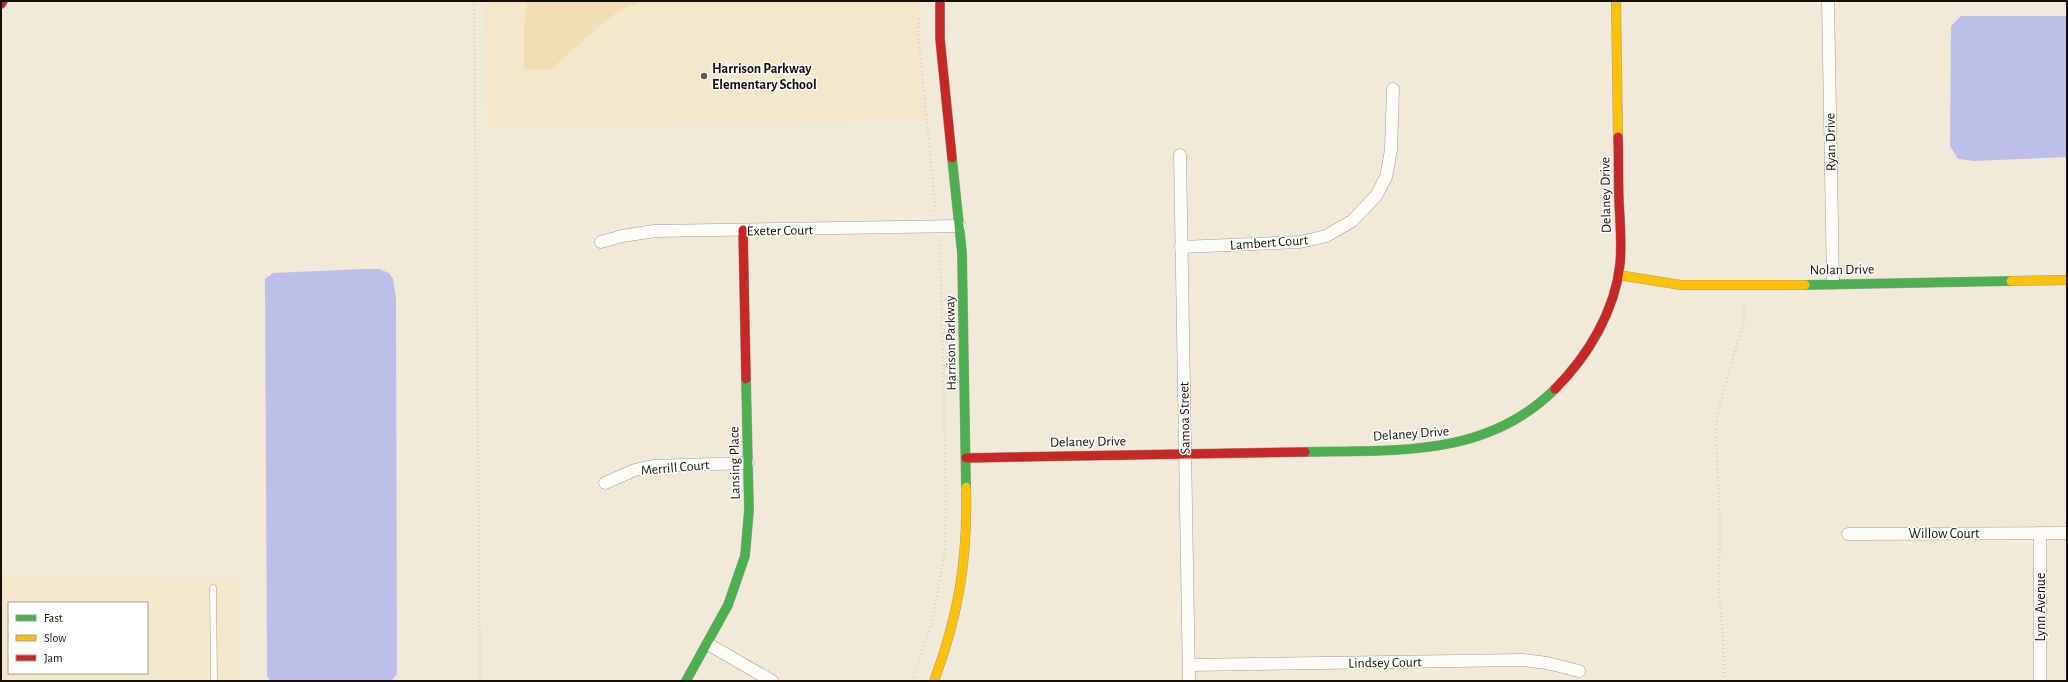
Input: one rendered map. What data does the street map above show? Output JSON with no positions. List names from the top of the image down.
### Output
{
  "streets": {
    "street": [
      "Ryan Drive",
      "Delaney Drive",
      "Exeter Court",
      "Lambert Court",
      "Nolan Drive",
      "Harrison Parkway",
      "Samoa Street",
      "Lansing Place",
      "Merrill Court",
      "Willow Court",
      "Lynn Avenue",
      "Lindsey Court"
    ]
  },
  "crossings": [
    ["Ryan Drive", "Nolan Drive"],
    ["Delaney Drive", "Nolan Drive"],
    ["Delaney Drive", "Harrison Parkway"],
    ["Delaney Drive", "Samoa Street"],
    ["Exeter Court", "Harrison Parkway"],
    ["Exeter Court", "Lansing Place"],
    ["Lambert Court", "Samoa Street"],
    ["Samoa Street", "Lindsey Court"],
    ["Lansing Place", "Merrill Court"],
    ["Willow Court", "Lynn Avenue"]
  ],
  "places": ["Harrison Parkway Elementary School"],
  "legend": ["Fast", "Slow", "Jam"]
}
